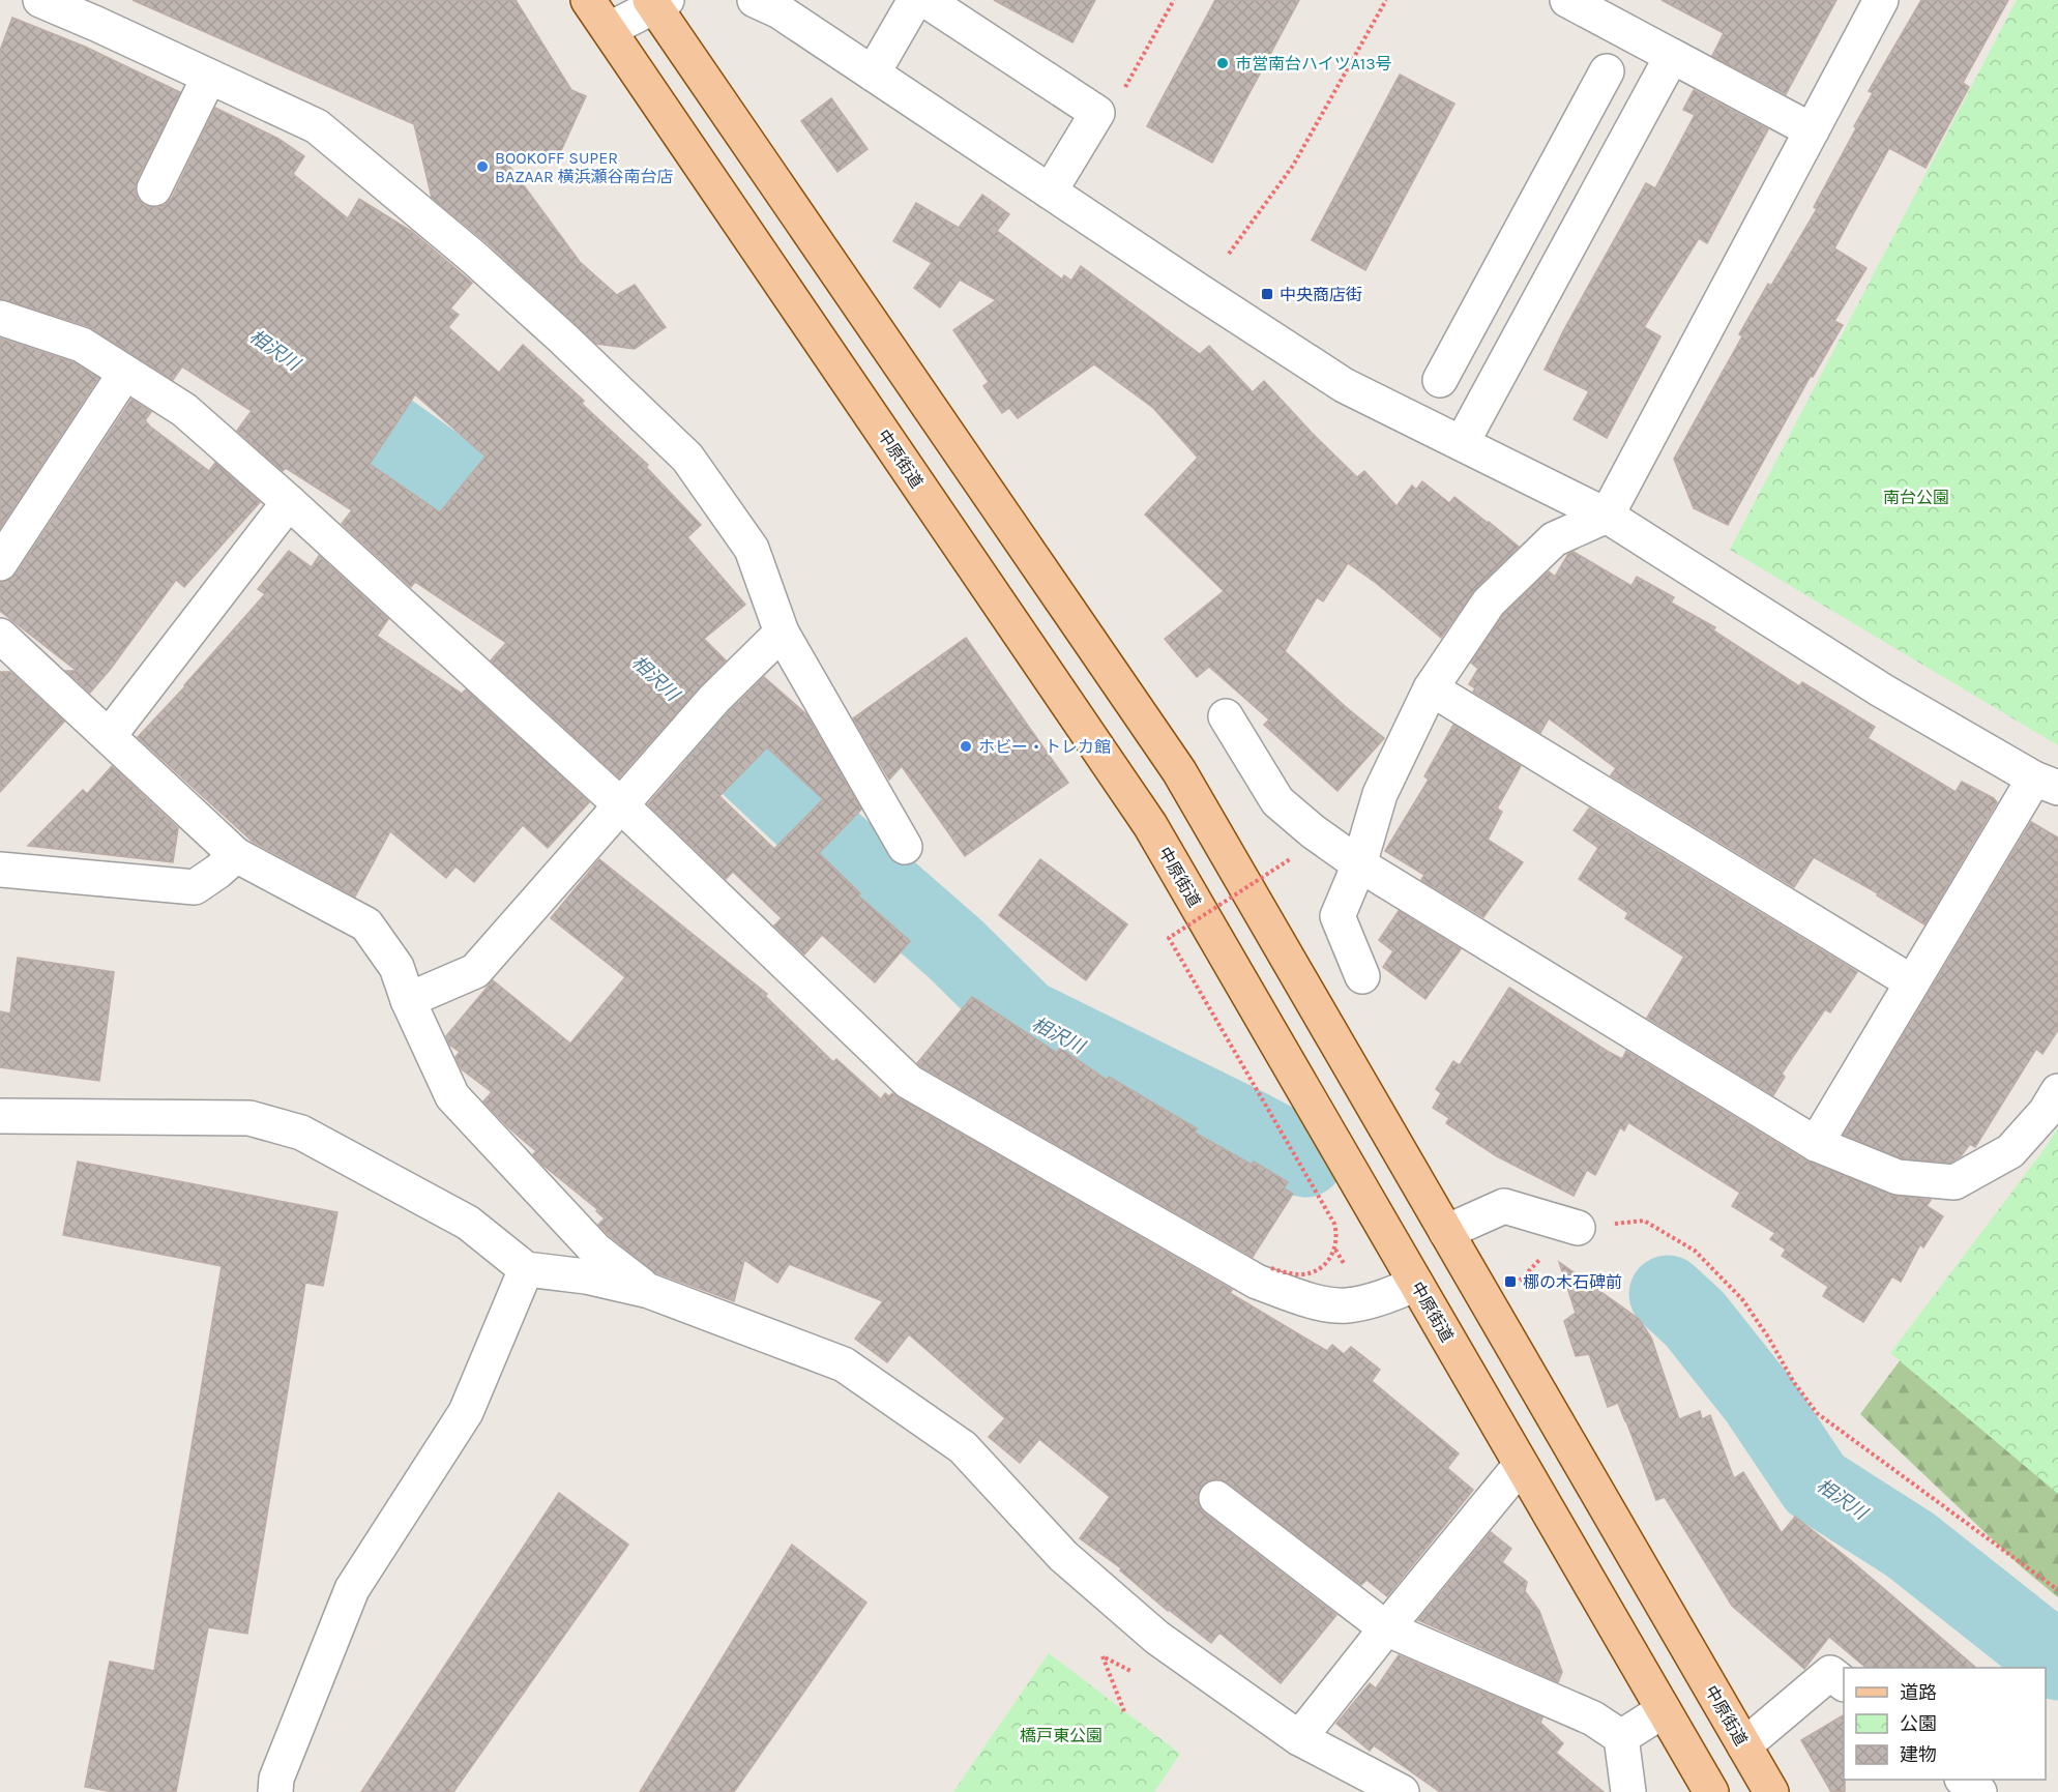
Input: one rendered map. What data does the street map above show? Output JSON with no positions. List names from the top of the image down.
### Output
{
  "streets": {
    "main road": ["中原街道"]
  },
  "water": ["相沢川"],
  "parks": ["南台公園", "橋戸東公園"],
  "places": {
    "other": ["市営南台ハイツA13号", "BOOKOFF SUPER BAZAAR 横浜瀬谷南台店", "ホビー・トレカ館"],
    "transit": ["中央商店街", "梛の木石碑前"]
  },
  "legend": ["道路", "公園", "建物"]
}
